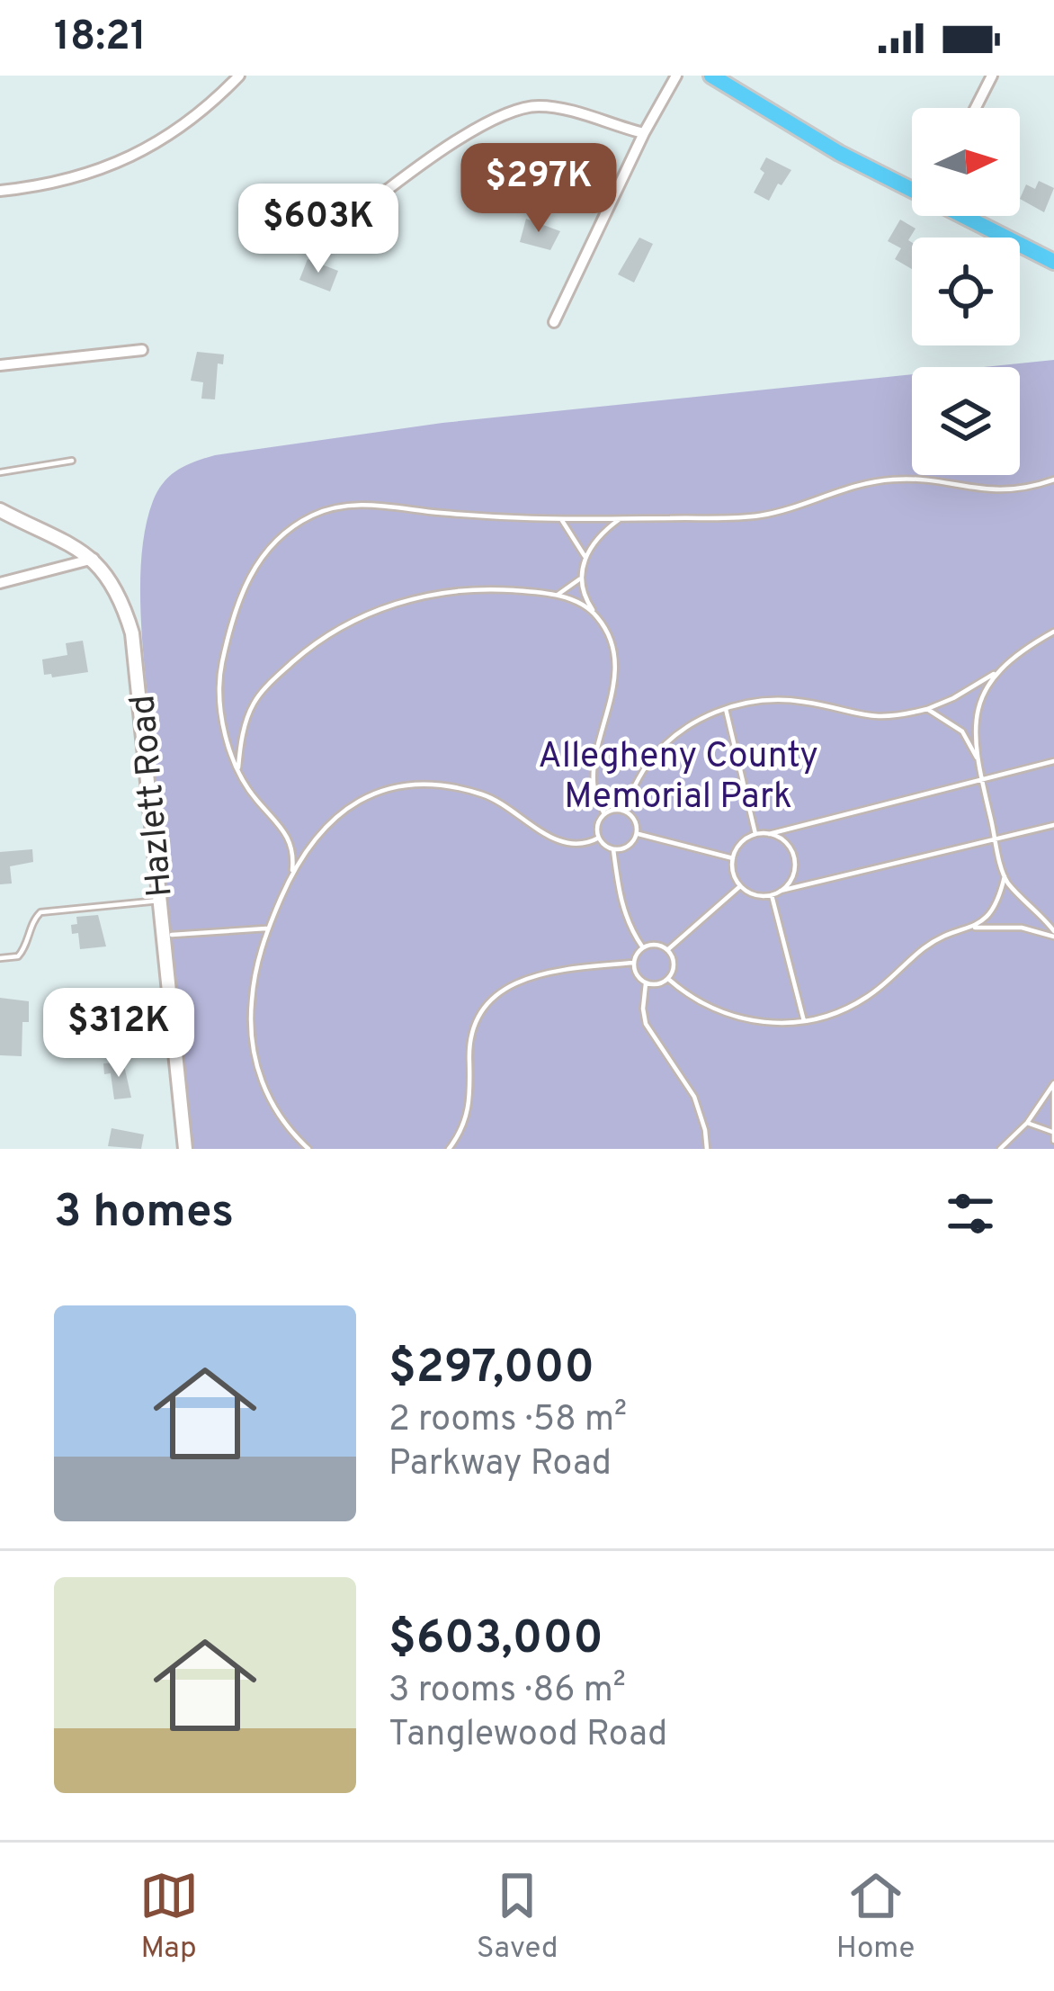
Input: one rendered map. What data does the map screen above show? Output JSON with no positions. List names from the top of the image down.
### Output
{
  "streets": {
    "street": ["Hazlett Road"]
  },
  "parks": ["Allegheny County Memorial Park"],
  "north": "right",
  "page": {
    "status": "18:21",
    "price": ["$297K", "$603K", "$312K"],
    "heading": "3 homes",
    "list": [
      {
        "name": "$297,000",
        "note": "2 rooms · 58 m² · Parkway Road"
      },
      {
        "name": "$603,000",
        "note": "3 rooms · 86 m² · Tanglewood Road"
      }
    ],
    "tabs": ["Map", "Saved", "Home"]
  }
}
